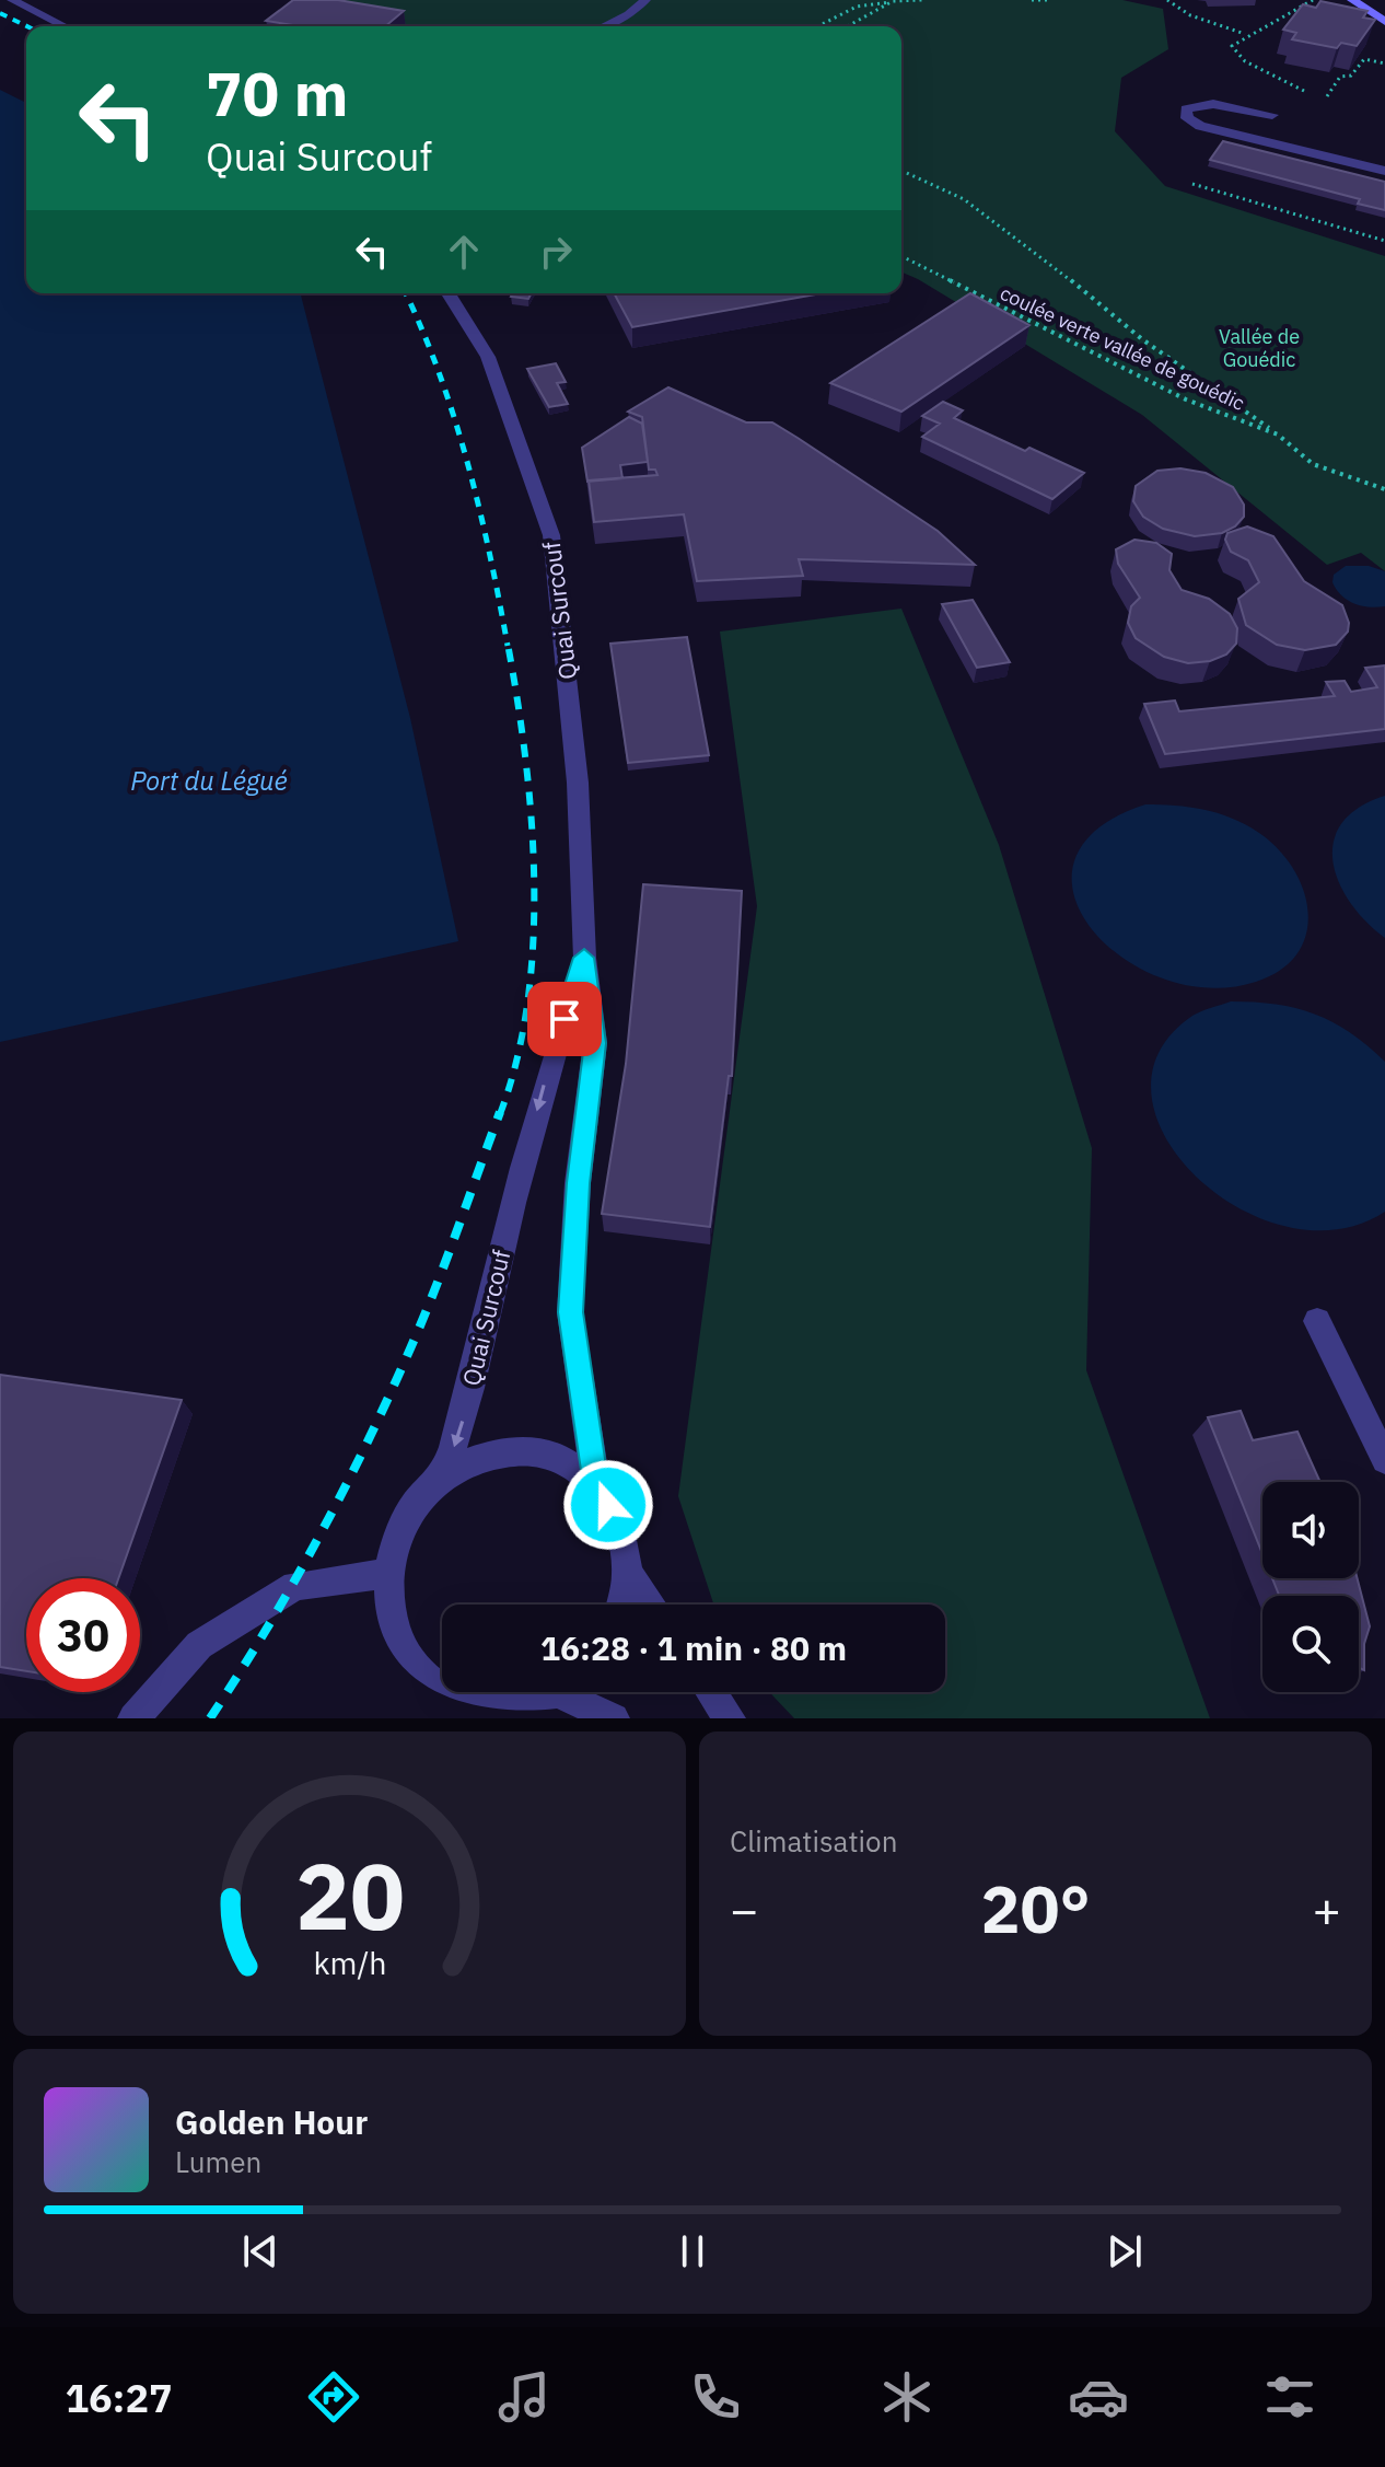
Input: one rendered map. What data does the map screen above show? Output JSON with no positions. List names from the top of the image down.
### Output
{
  "streets": {
    "street": ["Quai Surcouf"],
    "path": ["coulée verte vallée de gouédic"]
  },
  "water": ["Port du Légué"],
  "parks": ["Vallée de Gouédic"],
  "page": {
    "turn": ["70 m", "Quai Surcouf"],
    "limit": "30",
    "trip": "16:28 · 1 min · 80 m",
    "tile": "Climatisation",
    "heat": ["−", "20°", "+"],
    "song": ["Golden Hour", "Lumen"],
    "tabs": "16:27",
    "gauge": ["20", "km/h"]
  }
}
